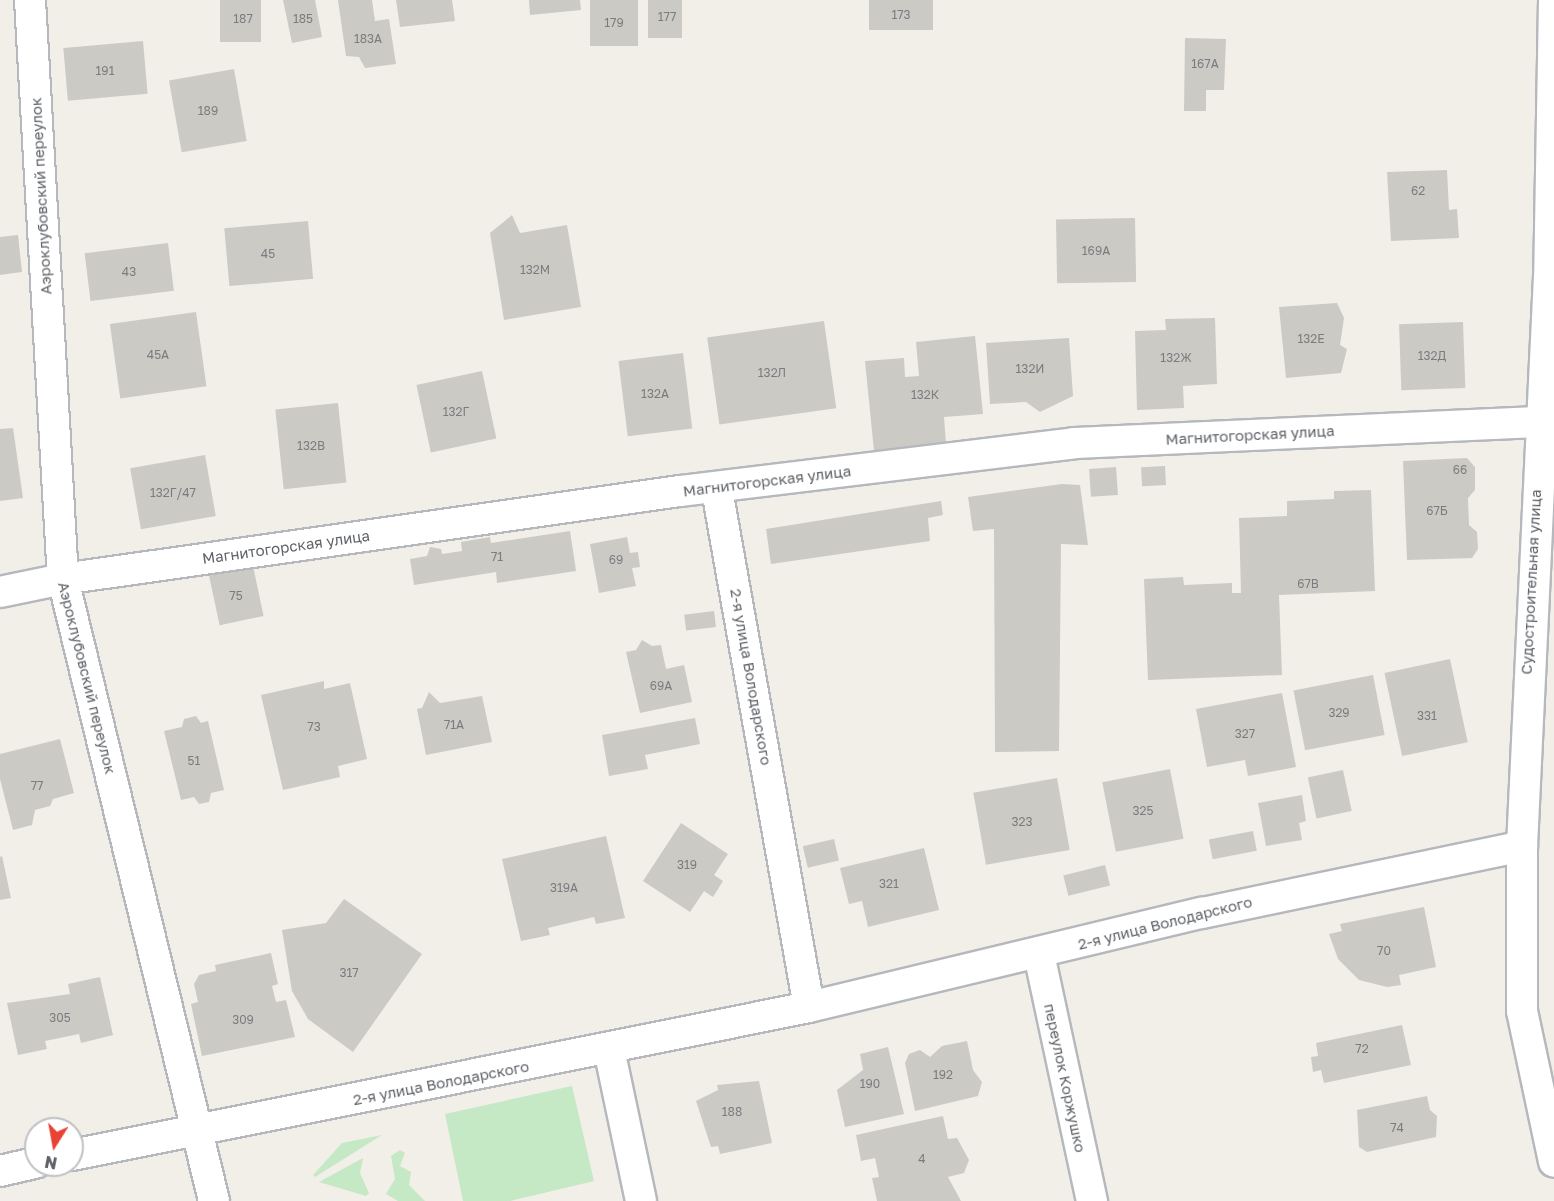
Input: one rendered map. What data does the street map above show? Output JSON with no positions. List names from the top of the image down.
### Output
{
  "streets": {
    "street": [
      "Аэроклубовский переулок",
      "Магнитогорская улица",
      "Судостроительная улица",
      "2-я улица Володарского",
      "переулок Коржушко"
    ]
  },
  "crossings": [
    ["Аэроклубовский переулок", "Магнитогорская улица"],
    ["Аэроклубовский переулок", "2-я улица Володарского"],
    ["Магнитогорская улица", "Судостроительная улица"],
    ["Магнитогорская улица", "2-я улица Володарского"],
    ["Судостроительная улица", "2-я улица Володарского"],
    ["2-я улица Володарского", "переулок Коржушко"]
  ],
  "house_numbers": [
    "173",
    "177",
    "187",
    "185",
    "179",
    "183А",
    "167А",
    "191",
    "189",
    "62",
    "169А",
    "45",
    "132М",
    "43",
    "132Е",
    "45А",
    "132Д",
    "132Ж",
    "132И",
    "132Л",
    "132А",
    "132К",
    "132Г",
    "132В",
    "66",
    "132Г/47",
    "67Б",
    "71",
    "69",
    "67В",
    "75",
    "69А",
    "329",
    "331",
    "71А",
    "73",
    "327",
    "51",
    "77",
    "325",
    "323",
    "319",
    "321",
    "319А",
    "70",
    "317",
    "305",
    "309",
    "72",
    "192",
    "190",
    "188",
    "74",
    "4"
  ],
  "north": "bottom"
}
